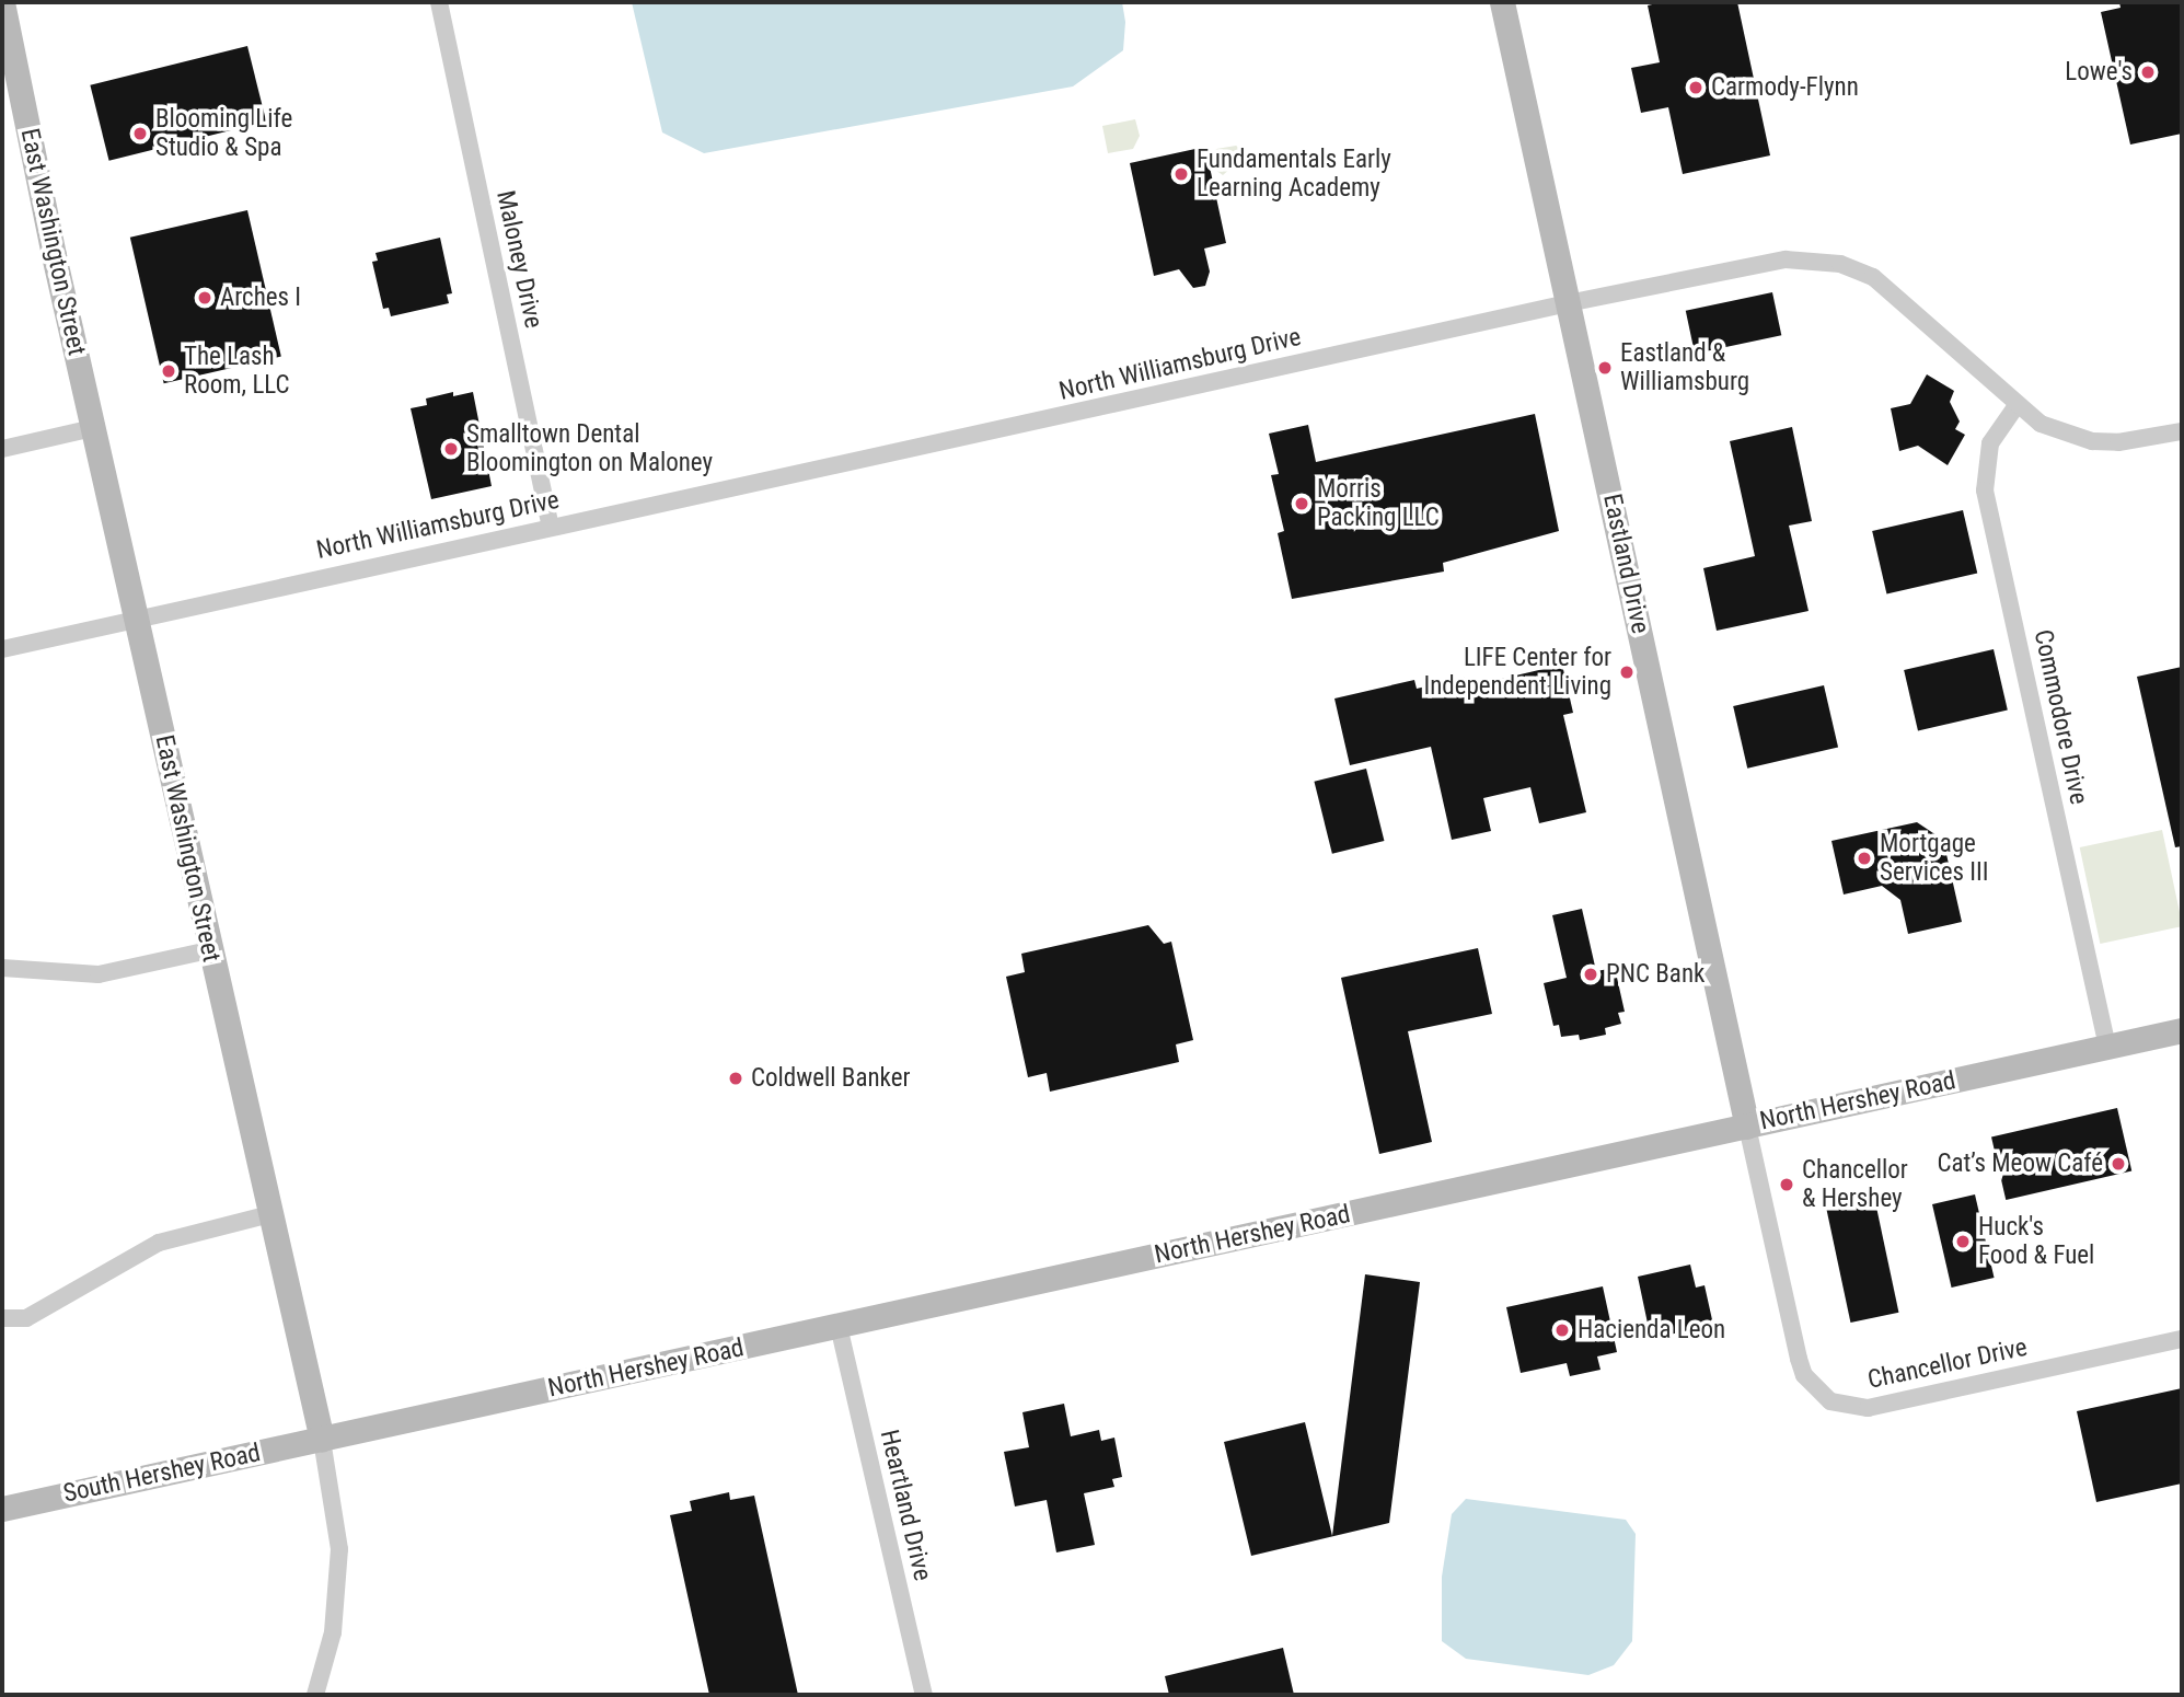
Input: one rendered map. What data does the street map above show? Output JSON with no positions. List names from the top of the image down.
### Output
{
  "streets": {
    "main road": [
      "East Washington Street",
      "Eastland Drive",
      "North Hershey Road",
      "South Hershey Road"
    ],
    "street": [
      "Maloney Drive",
      "North Williamsburg Drive",
      "Commodore Drive",
      "Chancellor Drive",
      "Heartland Drive"
    ]
  },
  "crossings": [
    ["East Washington Street", "North Williamsburg Drive"],
    ["East Washington Street", "North Hershey Road"],
    ["East Washington Street", "South Hershey Road"],
    ["Maloney Drive", "North Williamsburg Drive"],
    ["North Williamsburg Drive", "Eastland Drive"],
    ["North Williamsburg Drive", "Commodore Drive"],
    ["Eastland Drive", "North Hershey Road"],
    ["Eastland Drive", "Chancellor Drive"],
    ["Commodore Drive", "North Hershey Road"],
    ["North Hershey Road", "Chancellor Drive"],
    ["North Hershey Road", "South Hershey Road"],
    ["North Hershey Road", "Heartland Drive"]
  ],
  "places": [
    "Lowe's",
    "Carmody-Flynn",
    "Blooming Life Studio & Spa",
    "Fundamentals Early Learning Academy",
    "Arches I",
    "Eastland & Williamsburg",
    "The Lash Room, LLC",
    "Smalltown Dental Bloomington on Maloney",
    "Morris Packing LLC",
    "LIFE Center for Independent Living",
    "Mortgage Services III",
    "PNC Bank",
    "Coldwell Banker",
    "Cat’s Meow Café",
    "Chancellor & Hershey",
    "Huck's Food & Fuel",
    "Hacienda Leon"
  ]
}
